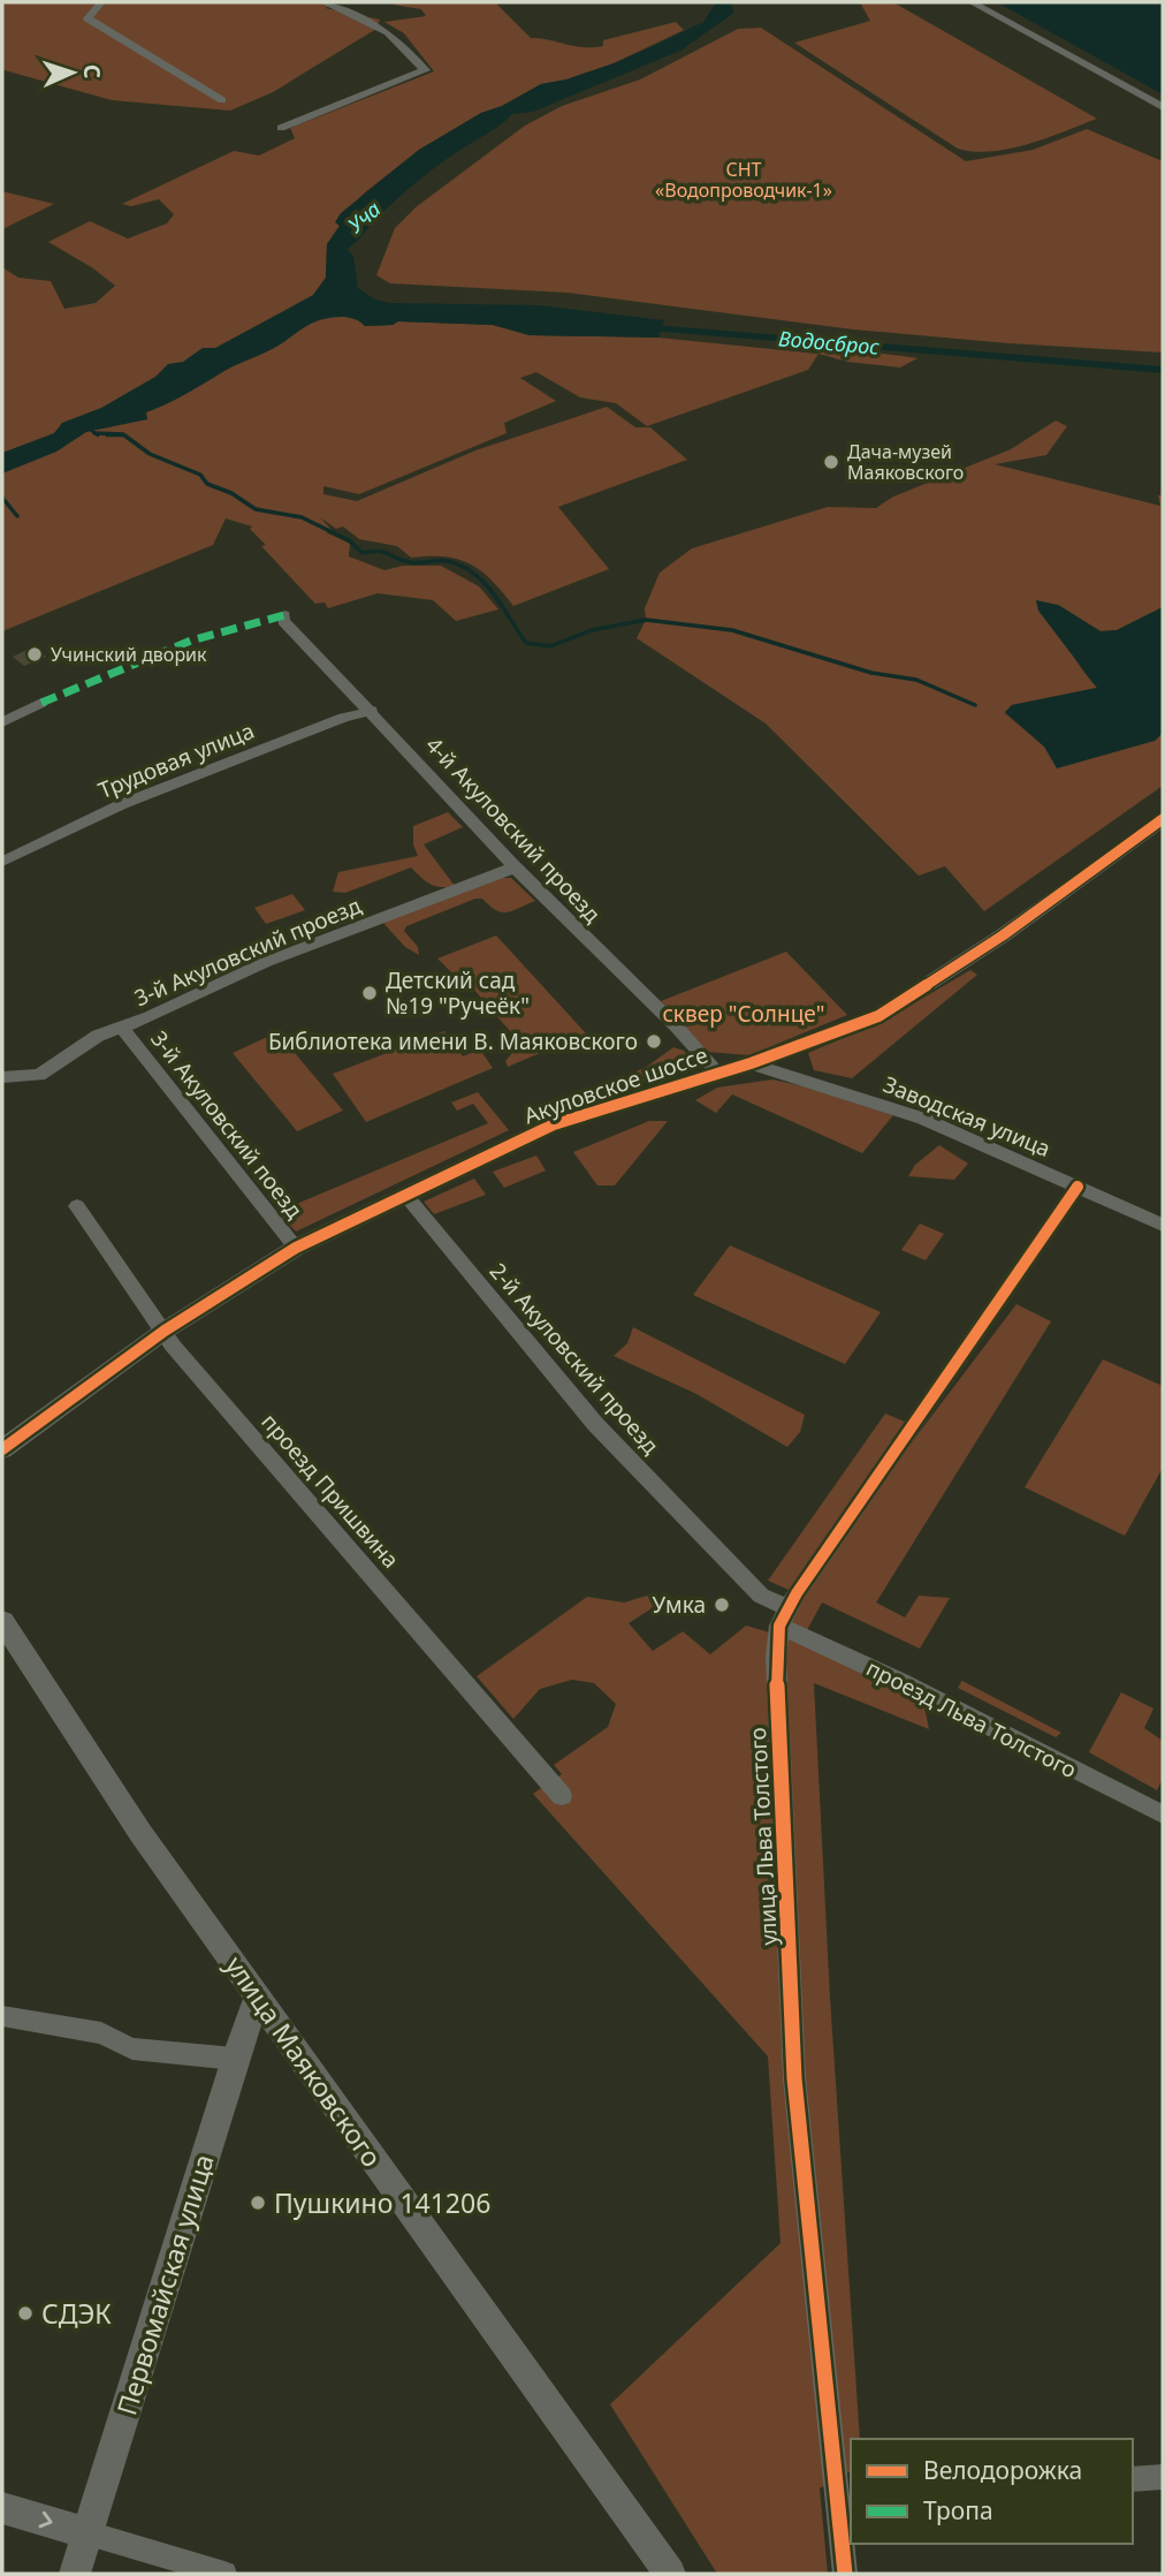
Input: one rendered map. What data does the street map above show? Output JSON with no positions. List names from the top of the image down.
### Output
{
  "streets": {
    "street": [
      "Трудовая улица",
      "4-й Акуловский проезд",
      "3-й Акуловский проезд",
      "Акуловское шоссе",
      "Заводская улица",
      "3-й Акуловский поезд",
      "2-й Акуловский проезд",
      "проезд Пришвина",
      "проезд Льва Толстого",
      "улица Льва Толстого",
      "улица Маяковского",
      "Первомайская улица"
    ]
  },
  "crossings": [
    ["Трудовая улица", "4-й Акуловский проезд"],
    ["4-й Акуловский проезд", "3-й Акуловский проезд"],
    ["4-й Акуловский проезд", "Акуловское шоссе"],
    ["3-й Акуловский проезд", "3-й Акуловский поезд"],
    ["Акуловское шоссе", "Заводская улица"],
    ["Акуловское шоссе", "3-й Акуловский поезд"],
    ["Акуловское шоссе", "2-й Акуловский проезд"],
    ["Акуловское шоссе", "проезд Пришвина"],
    ["Заводская улица", "улица Льва Толстого"],
    ["2-й Акуловский проезд", "проезд Льва Толстого"],
    ["2-й Акуловский проезд", "улица Льва Толстого"],
    ["проезд Льва Толстого", "улица Льва Толстого"],
    ["улица Маяковского", "Первомайская улица"]
  ],
  "water": ["Уча", "Водосброс"],
  "parks": ["СНТ «Водопроводчик-1»", "сквер \"Солнце\""],
  "places": [
    "Дача-музей Маяковского",
    "Учинский дворик",
    "Детский сад №19 \"Ручеёк\"",
    "Библиотека имени В. Маяковского",
    "Умка",
    "Пушкино 141206",
    "СДЭК"
  ],
  "legend": ["Велодорожка", "Тропа"],
  "north": "right"
}
